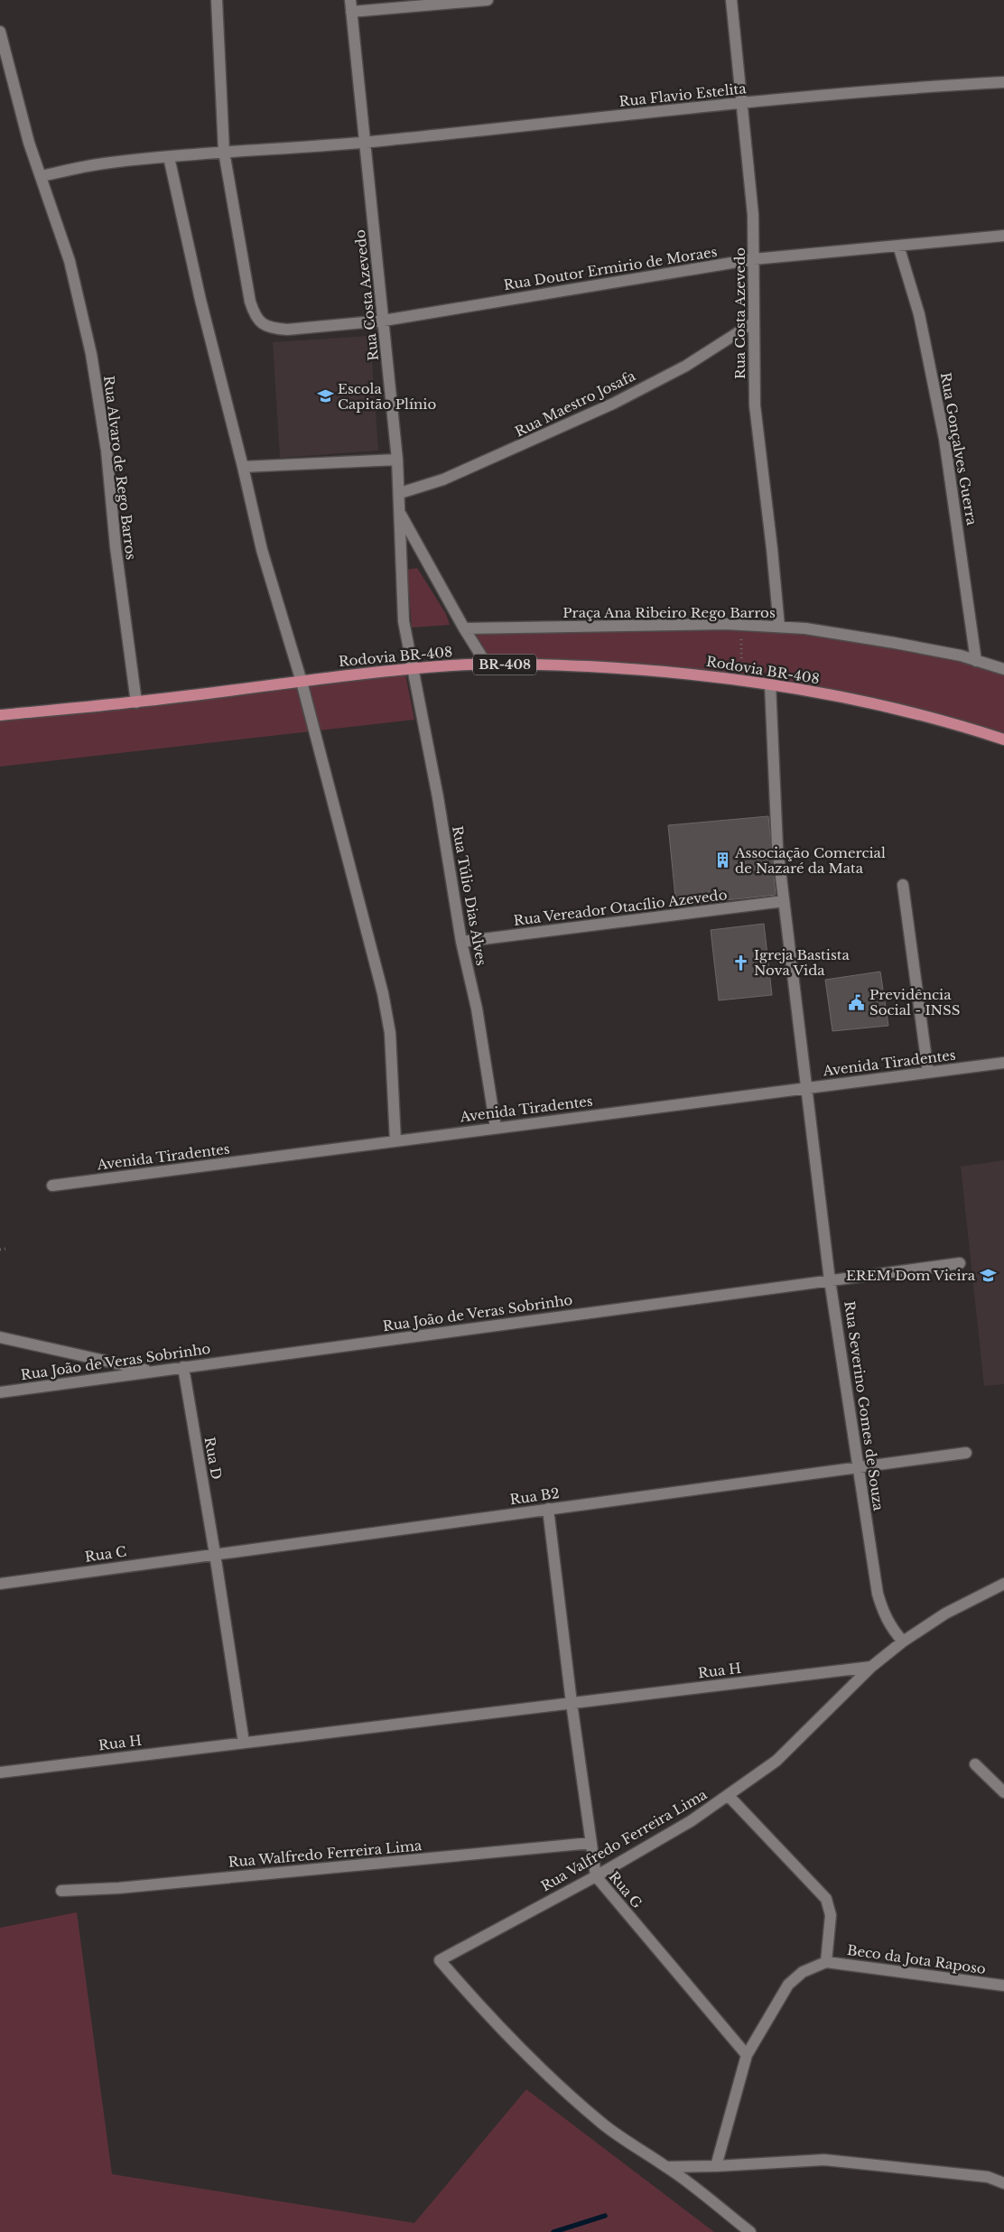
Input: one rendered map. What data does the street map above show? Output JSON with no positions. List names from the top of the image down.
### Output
{
  "streets": {
    "main road": ["Rodovia BR-408", "BR-408"],
    "street": [
      "Rua Flavio Estelita",
      "Rua Doutor Ermirio de Moraes",
      "Rua Costa Azevedo",
      "Rua Maestro Josafa",
      "Rua Gonçalves Guerra",
      "Rua Alvaro de Rego Barros",
      "Praça Ana Ribeiro Rego Barros",
      "Rua Túlio Dias Alves",
      "Rua Vereador Otacílio Azevedo",
      "Avenida Tiradentes",
      "Rua João de Veras Sobrinho",
      "Rua Severino Gomes de Souza",
      "Rua D",
      "Rua B2",
      "Rua C",
      "Rua H",
      "Rua Valfredo Ferreira Lima",
      "Rua Walfredo Ferreira Lima",
      "Rua G",
      "Beco da Jota Raposo"
    ]
  },
  "crossings": [
    ["Rua Flavio Estelita", "Rua Doutor Ermirio de Moraes"],
    ["Rua Flavio Estelita", "Rua Costa Azevedo"],
    ["Rua Flavio Estelita", "Rua Alvaro de Rego Barros"],
    ["Rua Doutor Ermirio de Moraes", "Rua Costa Azevedo"],
    ["Rua Doutor Ermirio de Moraes", "Rua Gonçalves Guerra"],
    ["Rua Costa Azevedo", "Rua Maestro Josafa"],
    ["Rua Costa Azevedo", "Praça Ana Ribeiro Rego Barros"],
    ["Rua Costa Azevedo", "Rodovia BR-408"],
    ["Rua Costa Azevedo", "Rua Túlio Dias Alves"],
    ["Rua Gonçalves Guerra", "Praça Ana Ribeiro Rego Barros"],
    ["Rua Alvaro de Rego Barros", "Rodovia BR-408"],
    ["Rodovia BR-408", "Rua Túlio Dias Alves"],
    ["Rodovia BR-408", "Rua Severino Gomes de Souza"],
    ["Rua Túlio Dias Alves", "Rua Vereador Otacílio Azevedo"],
    ["Rua Túlio Dias Alves", "Avenida Tiradentes"],
    ["Rua Vereador Otacílio Azevedo", "Rua Severino Gomes de Souza"],
    ["Avenida Tiradentes", "Rua Severino Gomes de Souza"],
    ["Rua João de Veras Sobrinho", "Rua Severino Gomes de Souza"],
    ["Rua João de Veras Sobrinho", "Rua D"],
    ["Rua Severino Gomes de Souza", "Rua B2"],
    ["Rua Severino Gomes de Souza", "Rua Valfredo Ferreira Lima"],
    ["Rua D", "Rua B2"],
    ["Rua D", "Rua C"],
    ["Rua D", "Rua H"],
    ["Rua B2", "Rua C"],
    ["Rua B2", "Rua G"],
    ["Rua H", "Rua Valfredo Ferreira Lima"],
    ["Rua H", "Rua G"],
    ["Rua Valfredo Ferreira Lima", "Rua G"],
    ["Rua Walfredo Ferreira Lima", "Rua G"]
  ],
  "places": {
    "school or university": ["Escola Capitão Plínio", "EREM Dom Vieira"],
    "building": ["Associação Comercial de Nazaré da Mata"],
    "church": ["Igreja Bastista Nova Vida"],
    "public building": ["Previdência Social - INSS"]
  }
}
